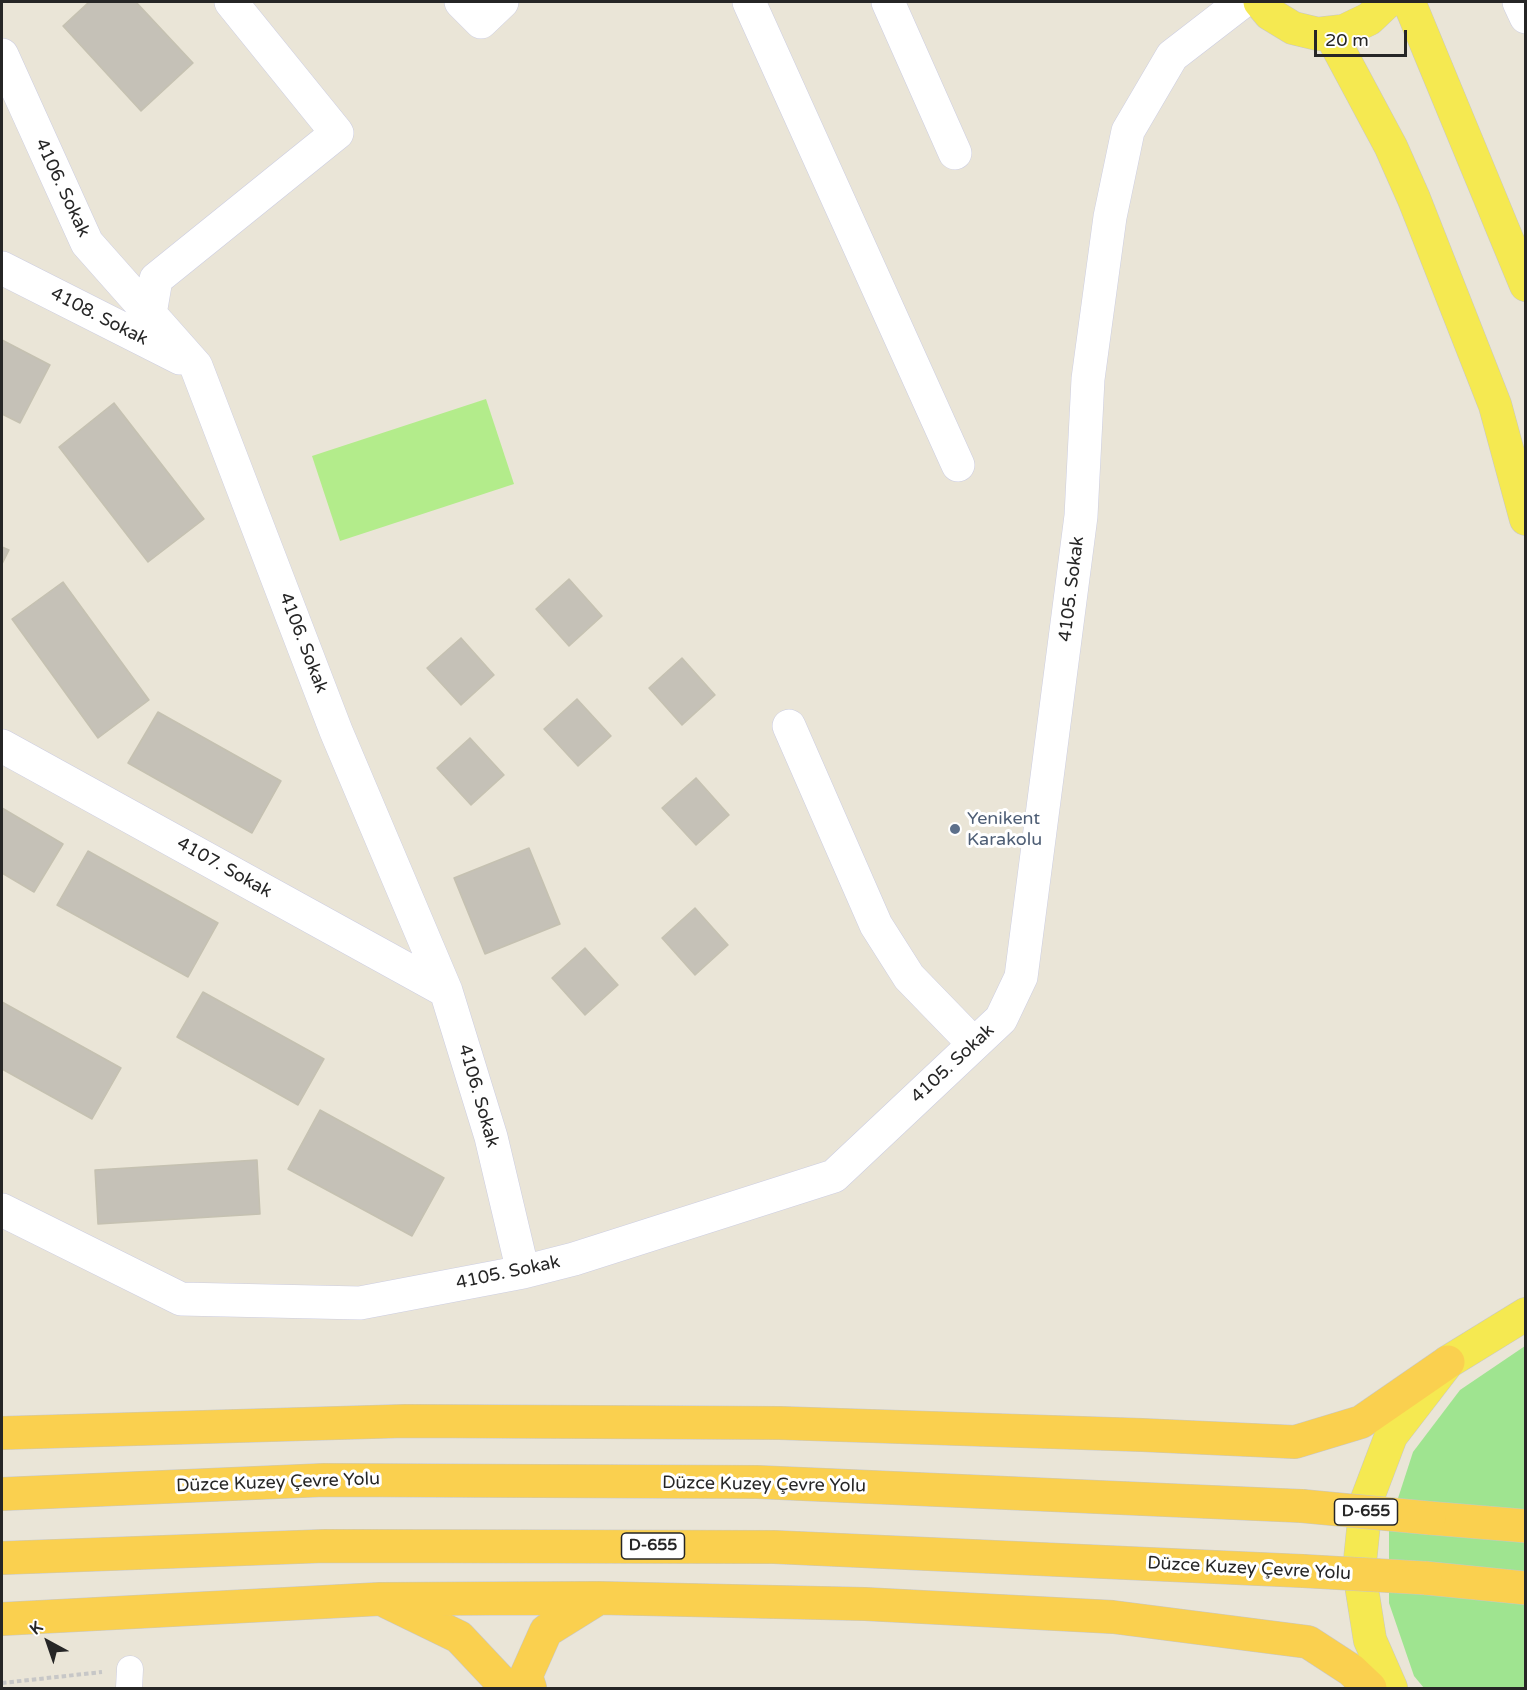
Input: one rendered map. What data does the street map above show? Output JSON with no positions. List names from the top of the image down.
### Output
{
  "streets": {
    "highway": ["Düzce Kuzey Çevre Yolu", "D-655"],
    "street": [
      "4106. Sokak",
      "4108. Sokak",
      "4105. Sokak",
      "4107. Sokak"
    ]
  },
  "crossings": [
    ["4106. Sokak", "4108. Sokak"],
    ["4106. Sokak", "4105. Sokak"],
    ["4106. Sokak", "4107. Sokak"]
  ],
  "places": ["Yenikent Karakolu"],
  "scale_bar": "20 m",
  "north": "top left"
}
